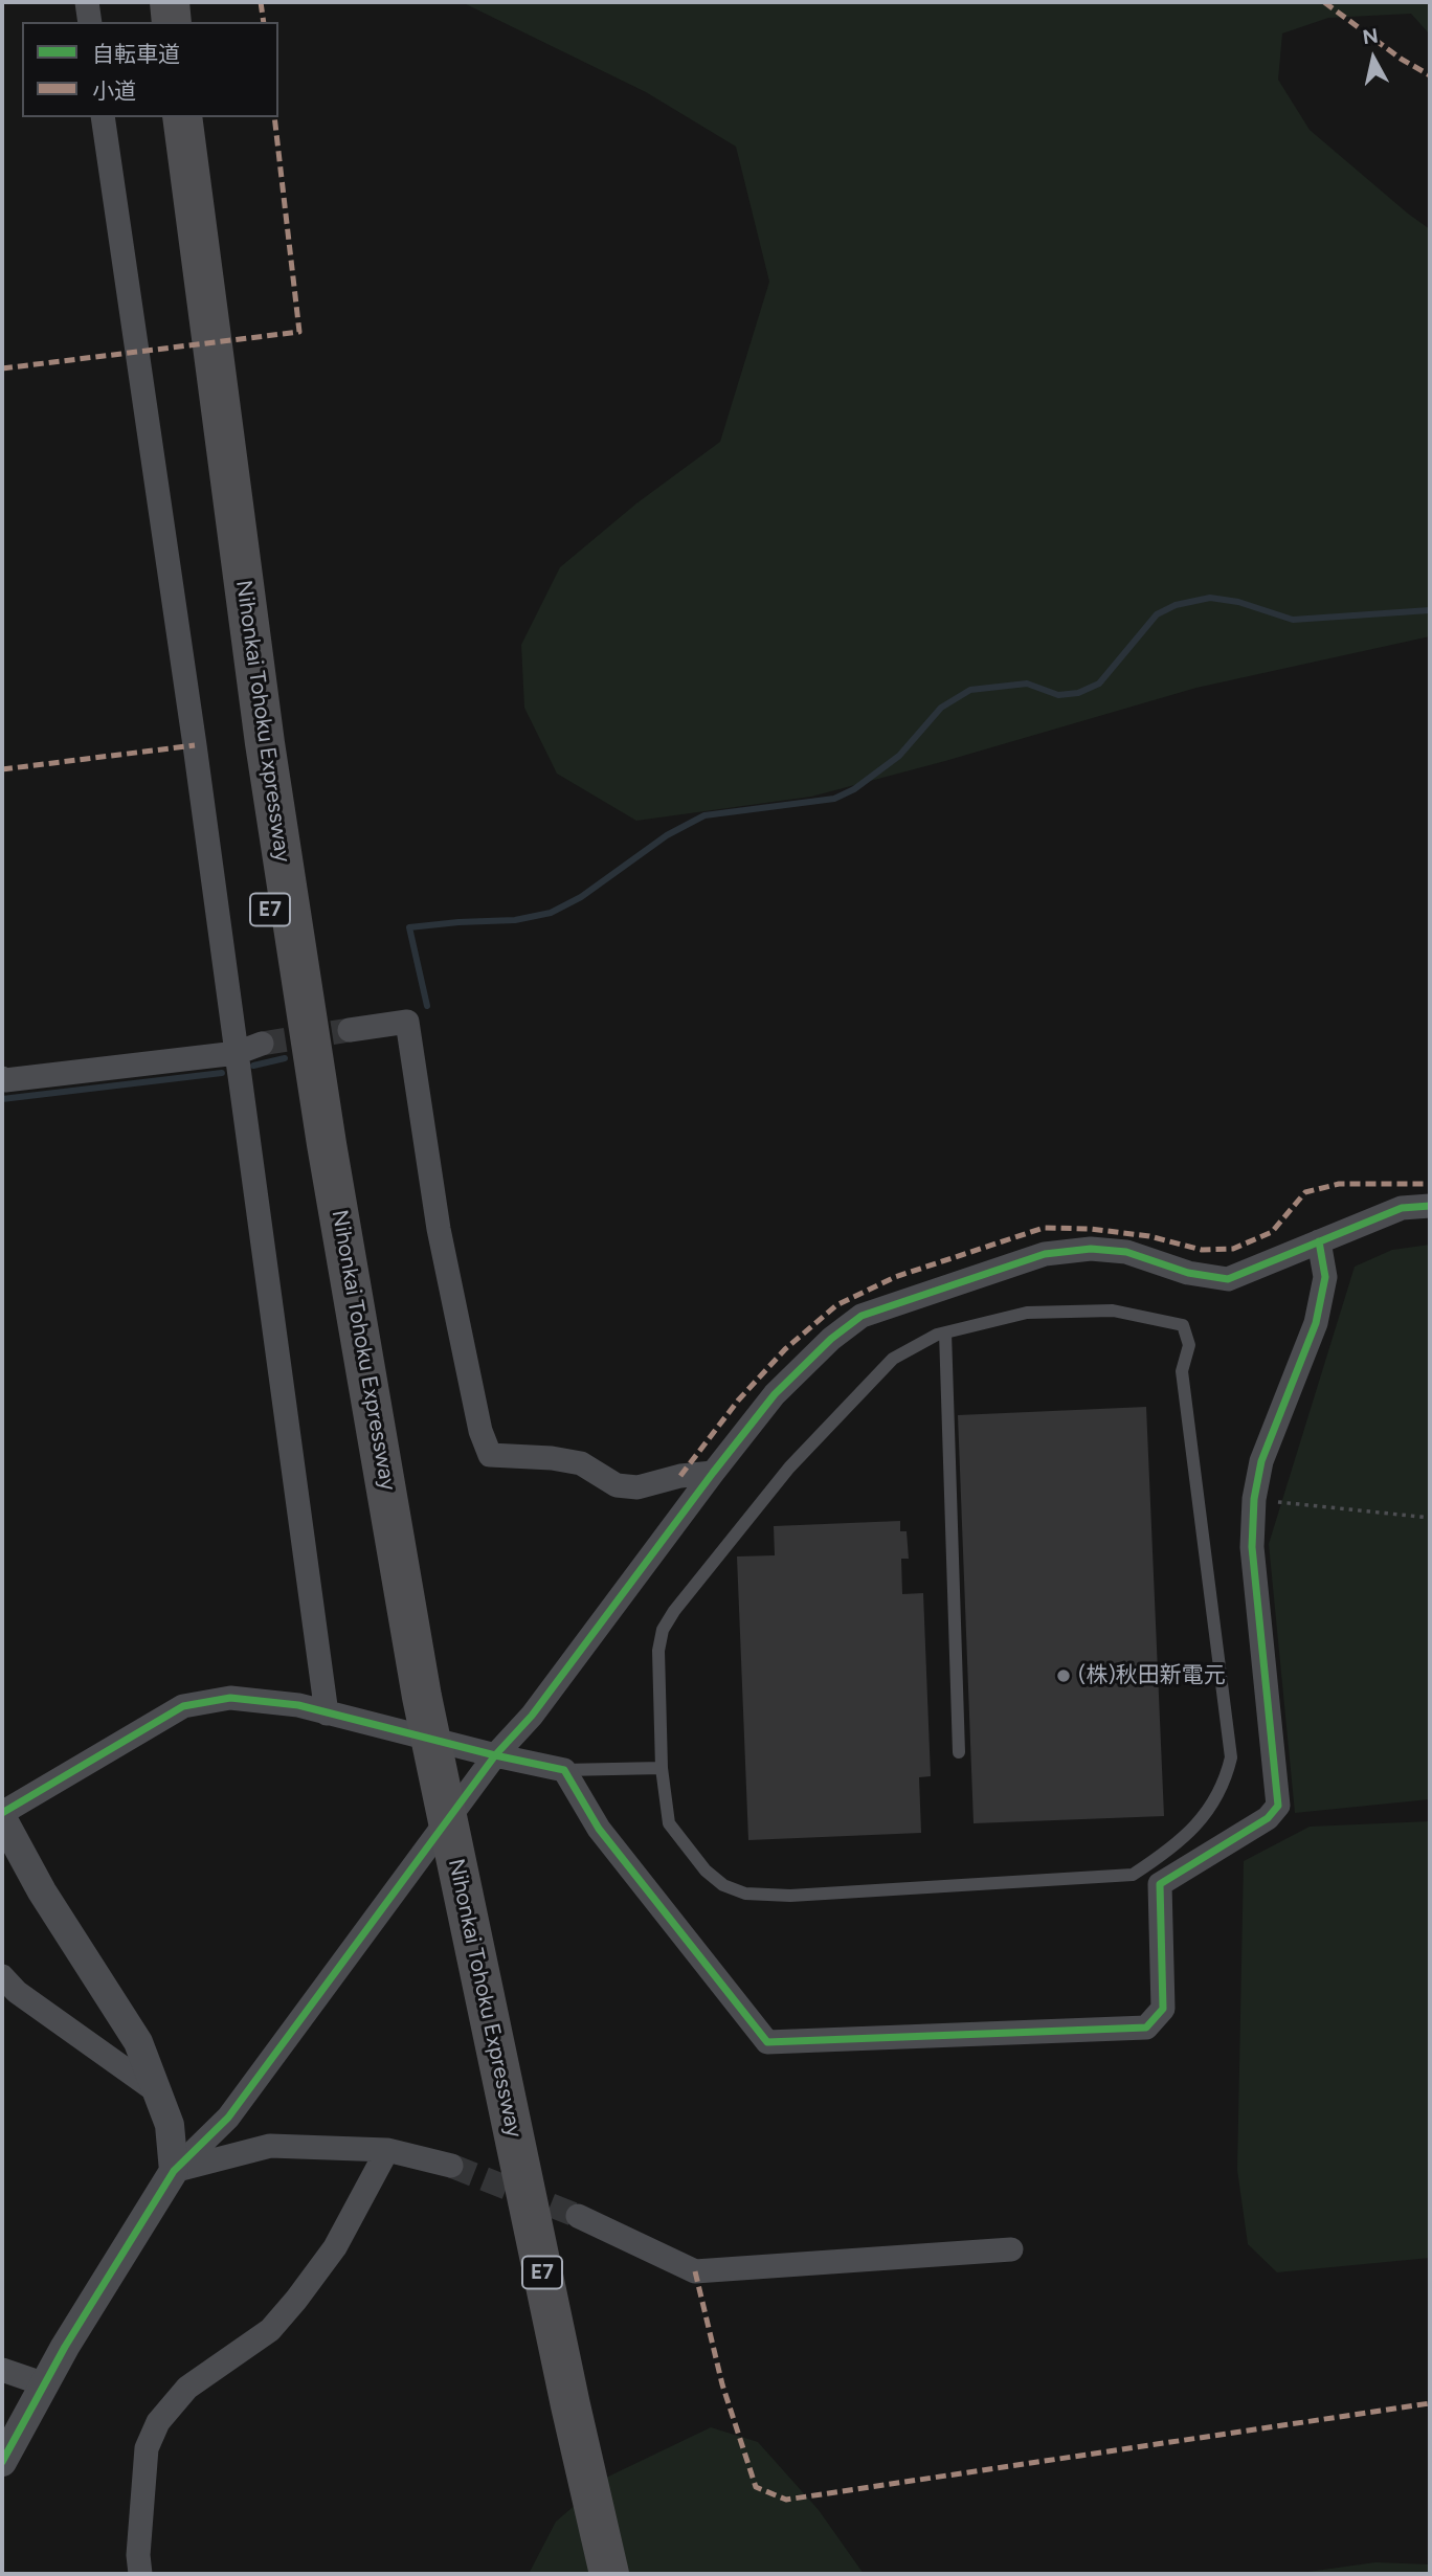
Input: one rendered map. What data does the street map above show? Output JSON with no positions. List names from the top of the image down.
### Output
{
  "streets": {
    "highway": ["Nihonkai Tohoku Expressway", "E7"]
  },
  "places": ["(株)秋田新電元"],
  "legend": ["自転車道", "小道"],
  "north": "top"
}
